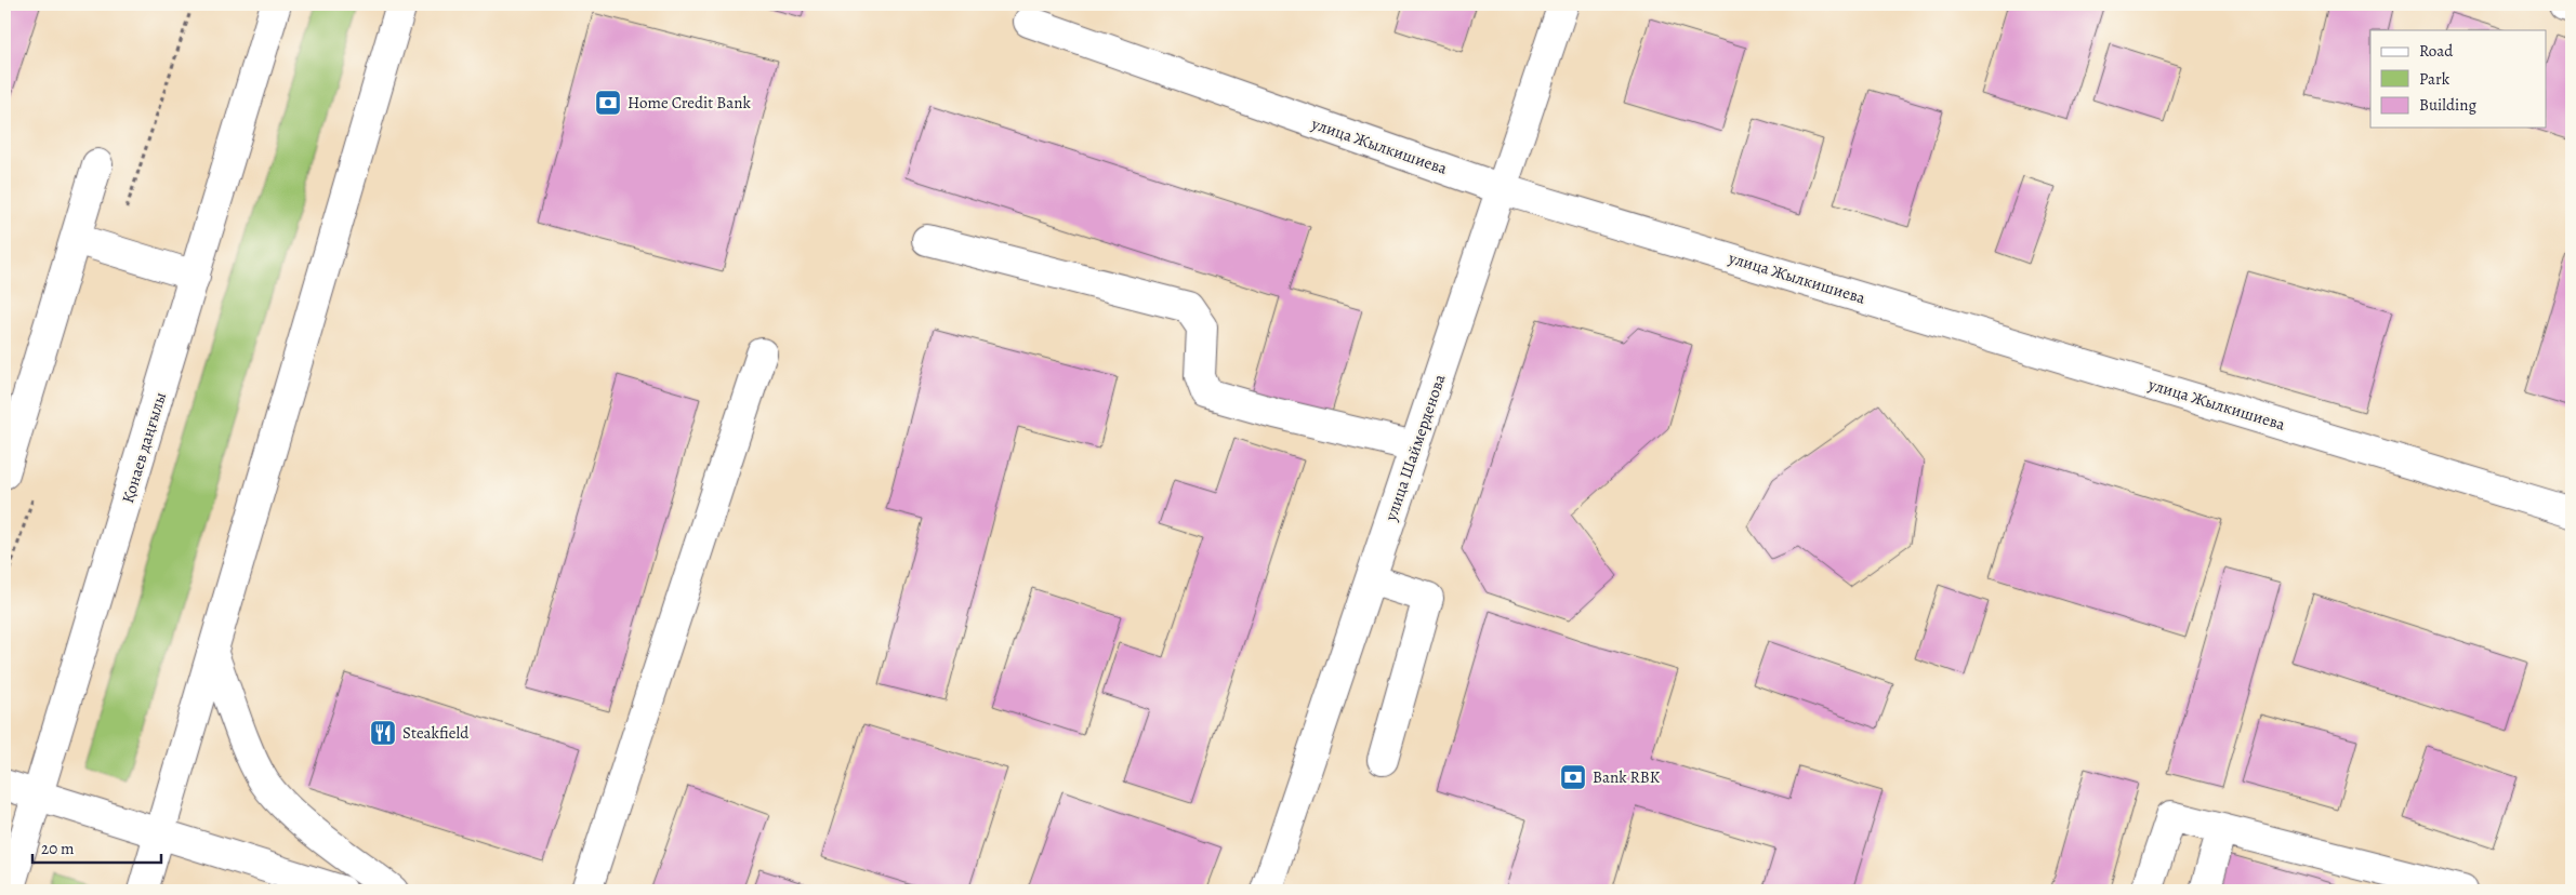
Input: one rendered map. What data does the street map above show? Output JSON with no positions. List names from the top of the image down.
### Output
{
  "streets": {
    "street": ["улица Жылкишиева", "Қонаев даңғылы", "улица Шаймерденова"]
  },
  "crossings": [
    ["улица Жылкишиева", "улица Шаймерденова"]
  ],
  "places": {
    "bank": ["Home Credit Bank", "Bank RBK"],
    "restaurant": ["Steakfield"]
  },
  "legend": ["Road", "Park", "Building"],
  "scale_bar": "20 m"
}
